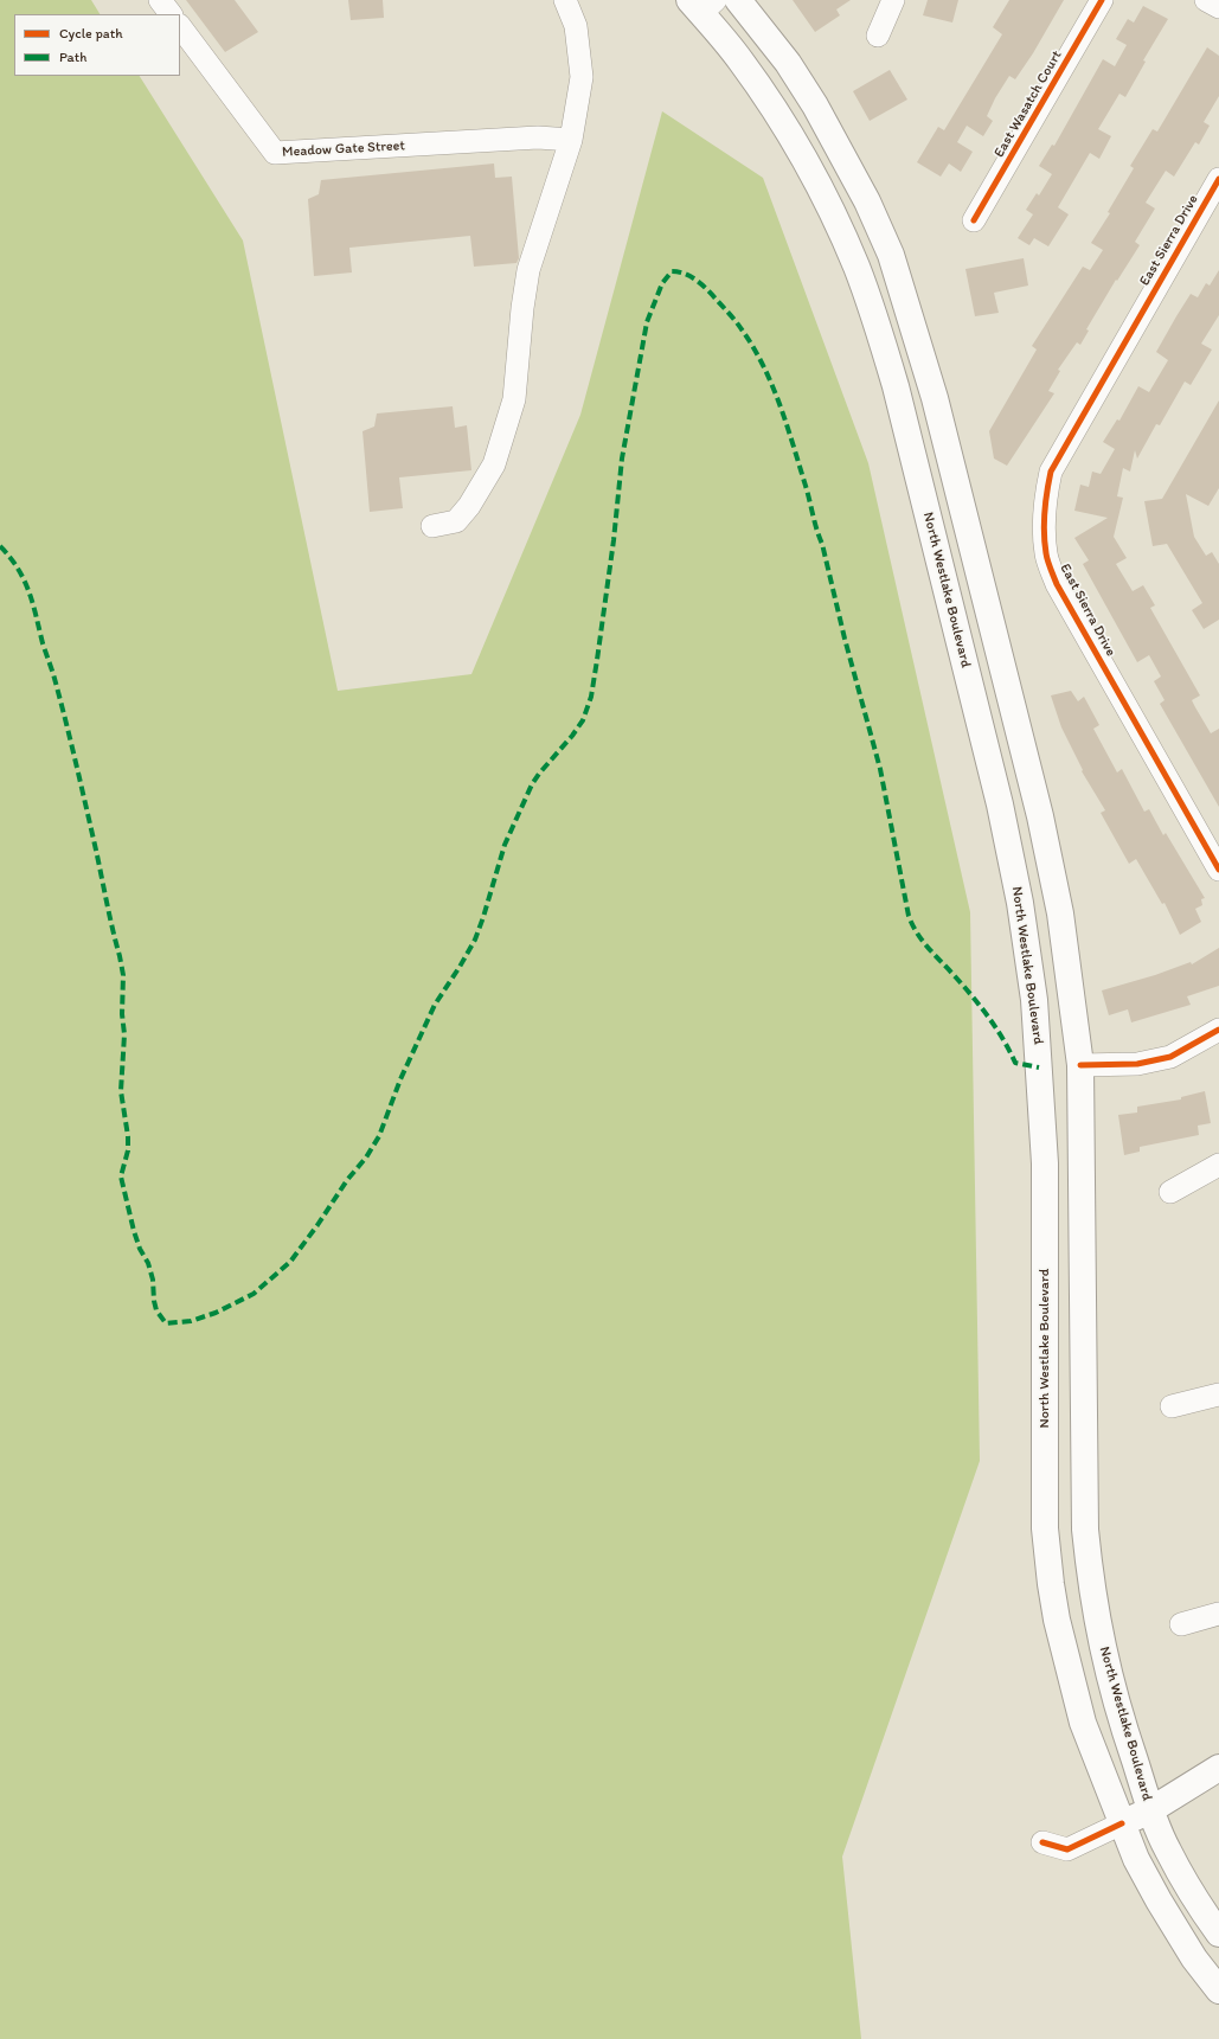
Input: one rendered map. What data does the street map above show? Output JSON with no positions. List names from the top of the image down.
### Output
{
  "streets": {
    "main road": ["North Westlake Boulevard"],
    "street": ["East Wasatch Court", "Meadow Gate Street", "East Sierra Drive"]
  },
  "legend": ["Cycle path", "Path"]
}
